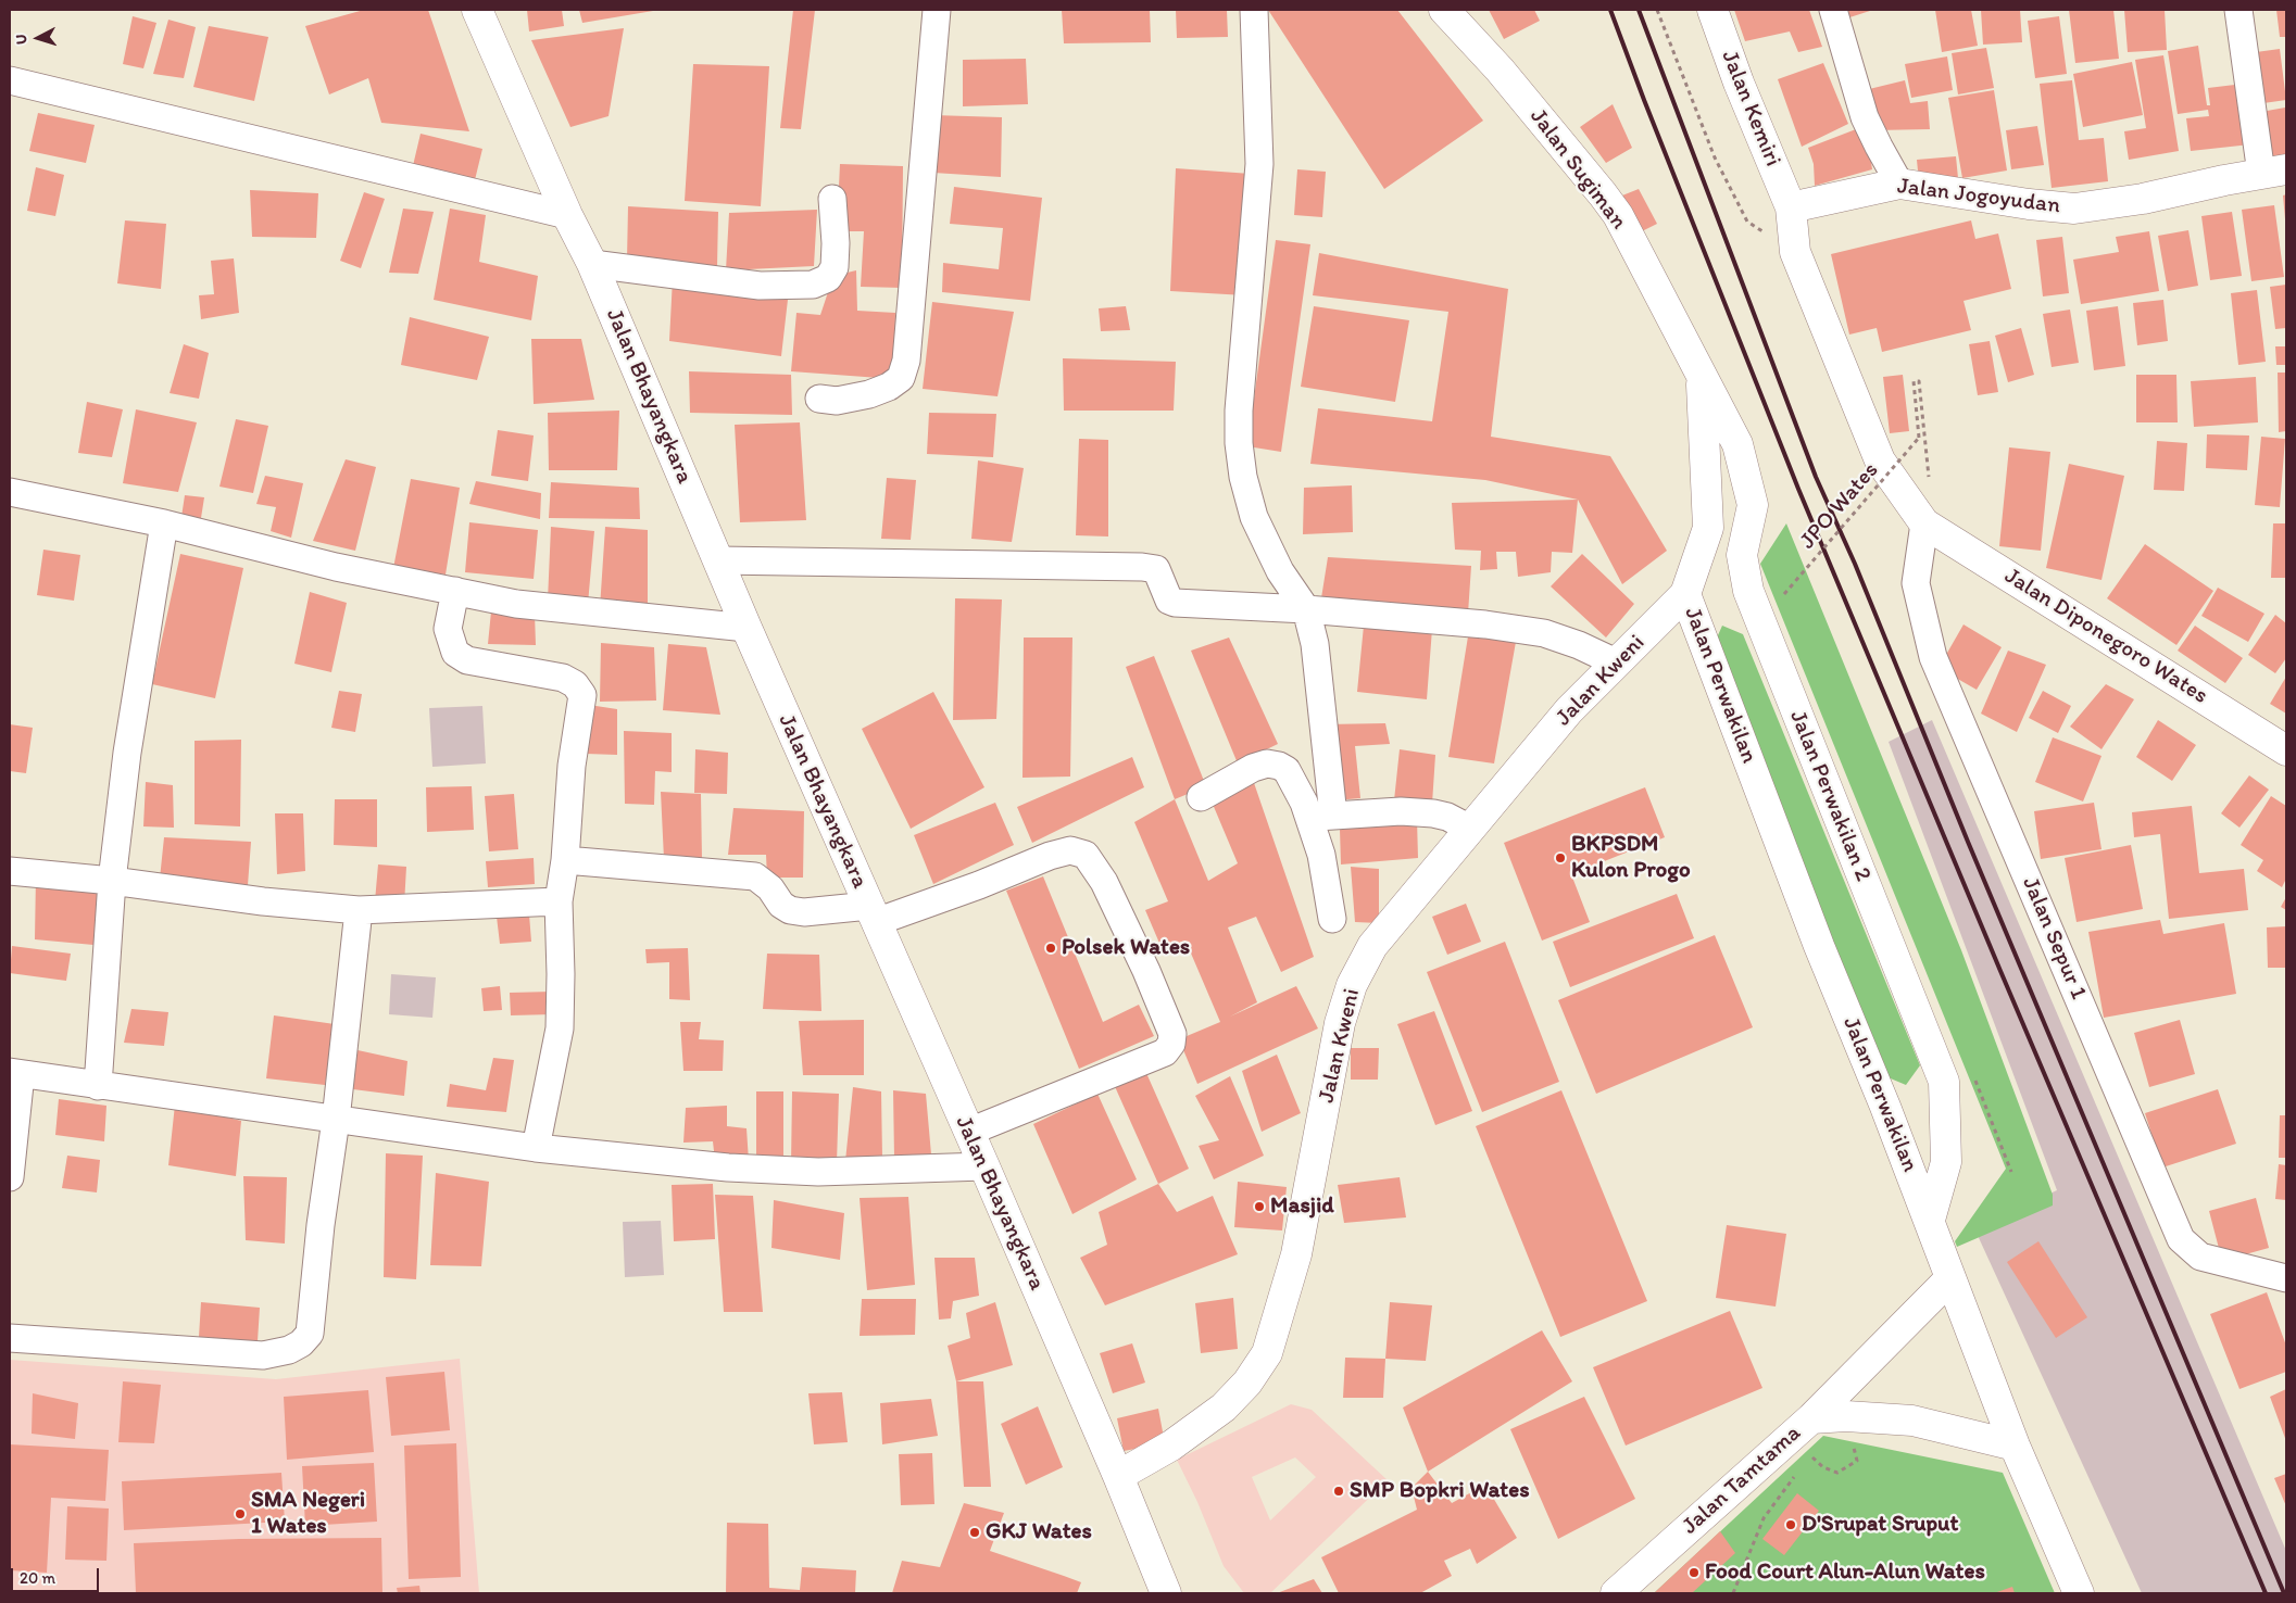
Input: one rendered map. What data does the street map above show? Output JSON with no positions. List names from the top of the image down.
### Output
{
  "streets": {
    "street": [
      "Jalan Kemiri",
      "Jalan Sugiman",
      "Jalan Jogoyudan",
      "Jalan Bhayangkara",
      "Jalan Diponegoro Wates",
      "Jalan Kweni",
      "Jalan Perwakilan",
      "Jalan Perwakilan 2",
      "Jalan Sepur 1",
      "Jalan Tamtama"
    ],
    "path": ["JPO Wates"]
  },
  "crossings": [
    ["Jalan Kemiri", "Jalan Jogoyudan"],
    ["Jalan Sugiman", "Jalan Perwakilan 2"],
    ["Jalan Bhayangkara", "Jalan Kweni"],
    ["JPO Wates", "Jalan Diponegoro Wates"],
    ["JPO Wates", "Jalan Sepur 1"],
    ["Jalan Diponegoro Wates", "Jalan Sepur 1"],
    ["Jalan Kweni", "Jalan Perwakilan"],
    ["Jalan Perwakilan", "Jalan Perwakilan 2"],
    ["Jalan Perwakilan", "Jalan Tamtama"]
  ],
  "places": [
    "BKPSDM Kulon Progo",
    "Polsek Wates",
    "Masjid",
    "SMP Bopkri Wates",
    "SMA Negeri 1 Wates",
    "D'Srupat Sruput",
    "GKJ Wates",
    "Food Court Alun-Alun Wates"
  ],
  "scale_bar": "20 m",
  "north": "left"
}
